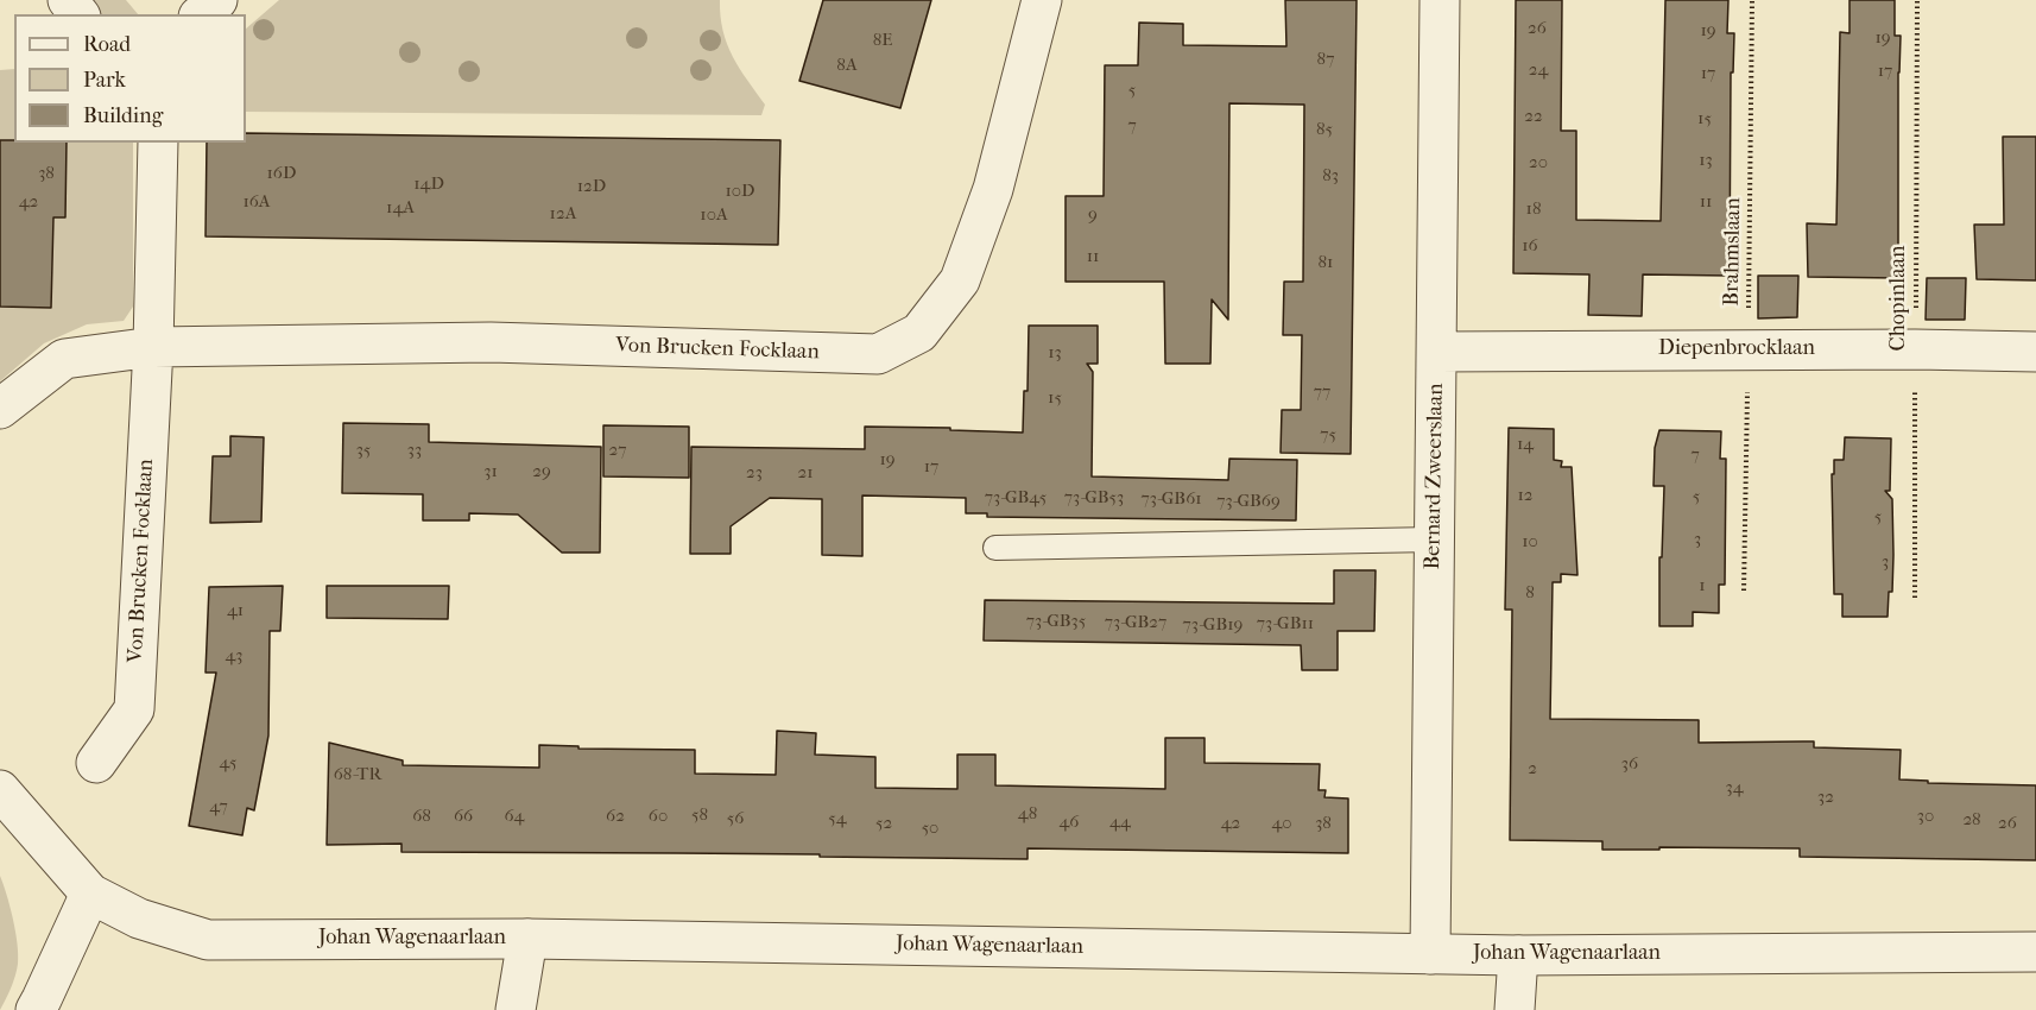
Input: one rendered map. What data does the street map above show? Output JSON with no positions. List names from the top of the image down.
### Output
{
  "streets": {
    "street": [
      "Von Brucken Focklaan",
      "Diepenbrocklaan",
      "Bernard Zweerslaan",
      "Johan Wagenaarlaan"
    ],
    "path": ["Brahmslaan", "Chopinlaan"]
  },
  "crossings": [
    ["Brahmslaan", "Diepenbrocklaan"],
    ["Chopinlaan", "Diepenbrocklaan"],
    ["Diepenbrocklaan", "Bernard Zweerslaan"],
    ["Bernard Zweerslaan", "Johan Wagenaarlaan"]
  ],
  "house_numbers": [
    "26",
    "19",
    "19",
    "8E",
    "87",
    "8A",
    "24",
    "17",
    "17",
    "5",
    "22",
    "15",
    "7",
    "85",
    "13",
    "20",
    "38",
    "16D",
    "83",
    "14D",
    "12D",
    "10D",
    "42",
    "16A",
    "11",
    "14A",
    "18",
    "12A",
    "10A",
    "9",
    "16",
    "11",
    "81",
    "13",
    "77",
    "15",
    "75",
    "14",
    "35",
    "33",
    "27",
    "7",
    "19",
    "17",
    "31",
    "29",
    "23",
    "21",
    "12",
    "5",
    "73-GB45",
    "73-GB53",
    "73-GB61",
    "73-GB69",
    "5",
    "3",
    "10",
    "3",
    "1",
    "8",
    "41",
    "73-GB35",
    "73-GB27",
    "73-GB11",
    "73-GB19",
    "43",
    "45",
    "36",
    "2",
    "68-TR",
    "34",
    "32",
    "47",
    "48",
    "58",
    "68",
    "66",
    "64",
    "62",
    "60",
    "30",
    "56",
    "54",
    "28",
    "46",
    "44",
    "52",
    "42",
    "40",
    "38",
    "26",
    "50"
  ],
  "legend": ["Road", "Park", "Building"]
}
